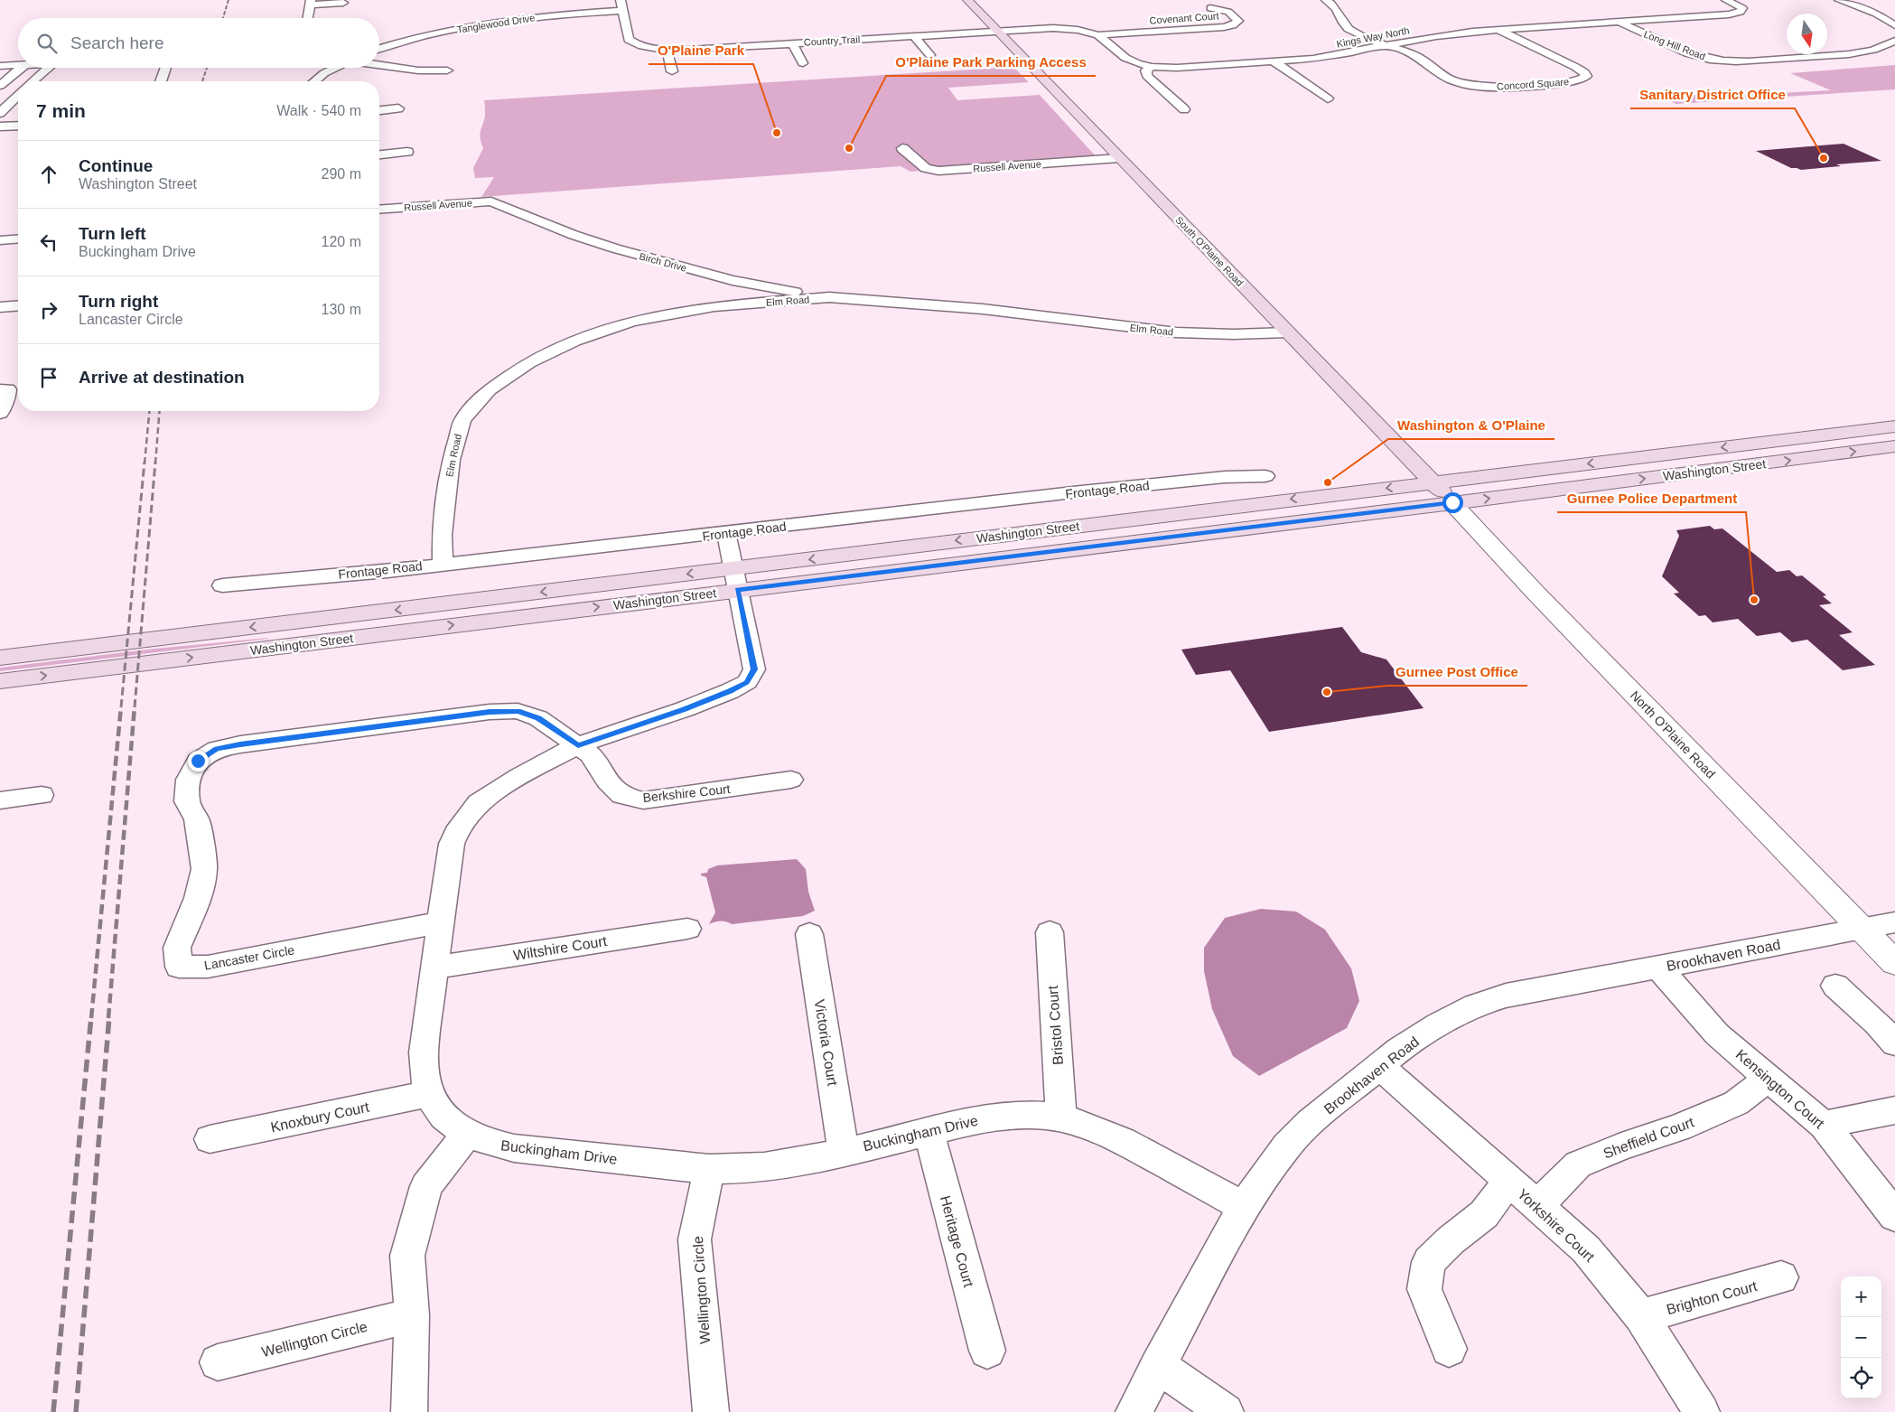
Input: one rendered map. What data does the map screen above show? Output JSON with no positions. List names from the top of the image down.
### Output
{
  "streets": {
    "main road": ["South O'Plaine Road", "Washington Street"],
    "street": [
      "Covenant Court",
      "Tanglewood Drive",
      "Kings Way North",
      "Country Trail",
      "Long Hill Road",
      "Concord Square",
      "Russell Avenue",
      "Birch Drive",
      "Elm Road",
      "Frontage Road",
      "North O'Plaine Road",
      "Berkshire Court",
      "Wiltshire Court",
      "Brookhaven Road",
      "Lancaster Circle",
      "Bristol Court",
      "Victoria Court",
      "Kensington Court",
      "Knoxbury Court",
      "Buckingham Drive",
      "Sheffield Court",
      "Yorkshire Court",
      "Heritage Court",
      "Wellington Circle",
      "Brighton Court"
    ]
  },
  "crossings": [
    ["Covenant Court", "Kings Way North"],
    ["Tanglewood Drive", "Country Trail"],
    ["Kings Way North", "Country Trail"],
    ["Kings Way North", "Long Hill Road"],
    ["Kings Way North", "Concord Square"],
    ["Kings Way North", "South O'Plaine Road"],
    ["Country Trail", "South O'Plaine Road"],
    ["Russell Avenue", "South O'Plaine Road"],
    ["Russell Avenue", "Birch Drive"],
    ["South O'Plaine Road", "Elm Road"],
    ["South O'Plaine Road", "Washington Street"],
    ["South O'Plaine Road", "North O'Plaine Road"],
    ["Birch Drive", "Elm Road"],
    ["Elm Road", "Frontage Road"],
    ["Washington Street", "North O'Plaine Road"],
    ["Washington Street", "Buckingham Drive"],
    ["Frontage Road", "Buckingham Drive"],
    ["North O'Plaine Road", "Brookhaven Road"],
    ["Berkshire Court", "Lancaster Circle"],
    ["Berkshire Court", "Buckingham Drive"],
    ["Wiltshire Court", "Buckingham Drive"],
    ["Brookhaven Road", "Kensington Court"],
    ["Brookhaven Road", "Buckingham Drive"],
    ["Brookhaven Road", "Yorkshire Court"],
    ["Lancaster Circle", "Buckingham Drive"],
    ["Bristol Court", "Buckingham Drive"],
    ["Victoria Court", "Buckingham Drive"],
    ["Kensington Court", "Sheffield Court"],
    ["Knoxbury Court", "Buckingham Drive"],
    ["Buckingham Drive", "Heritage Court"],
    ["Buckingham Drive", "Wellington Circle"],
    ["Sheffield Court", "Yorkshire Court"],
    ["Yorkshire Court", "Brighton Court"]
  ],
  "places": [
    "O'Plaine Park",
    "O'Plaine Park Parking Access",
    "Sanitary District Office",
    "Washington & O'Plaine",
    "Gurnee Police Department",
    "Gurnee Post Office"
  ],
  "north": "bottom",
  "page": {
    "search": "Search here",
    "heading": ["7 min", "Walk · 540 m"],
    "list": [
      ["Continue", "Washington Street", "290 m"],
      ["Turn left", "Buckingham Drive", "120 m"],
      ["Turn right", "Lancaster Circle", "130 m"],
      "Arrive at destination"
    ],
    "map_buttons": ["+", "−"]
  }
}
